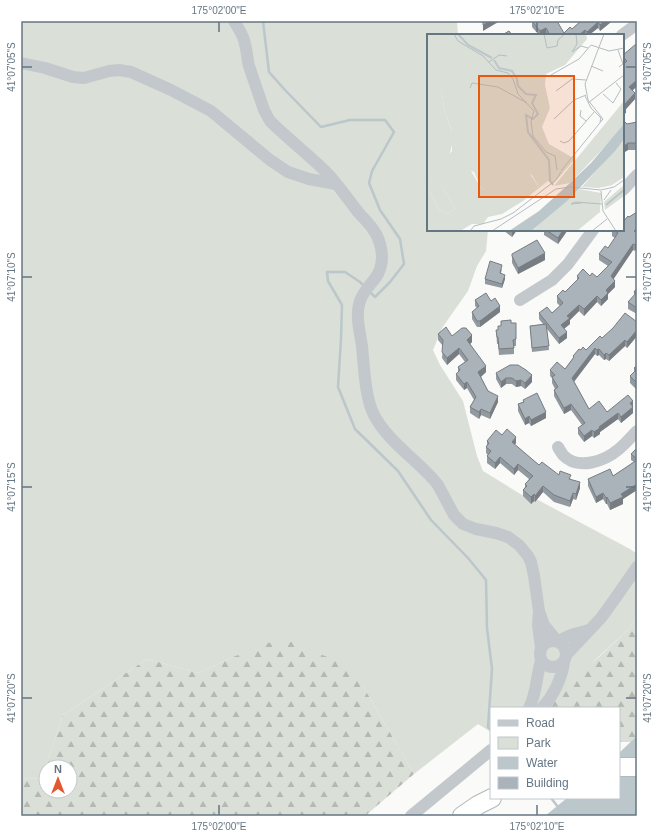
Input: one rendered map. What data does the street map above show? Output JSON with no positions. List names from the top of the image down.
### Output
{
  "legend": [
    "Road",
    "Park",
    "Water",
    "Building"
  ],
  "north": "top",
  "coordinates": [
    "175°02'00\"E",
    "175°02'10\"E",
    "41°07'05\"S",
    "41°07'10\"S",
    "41°07'15\"S",
    "41°07'20\"S"
  ]
}
